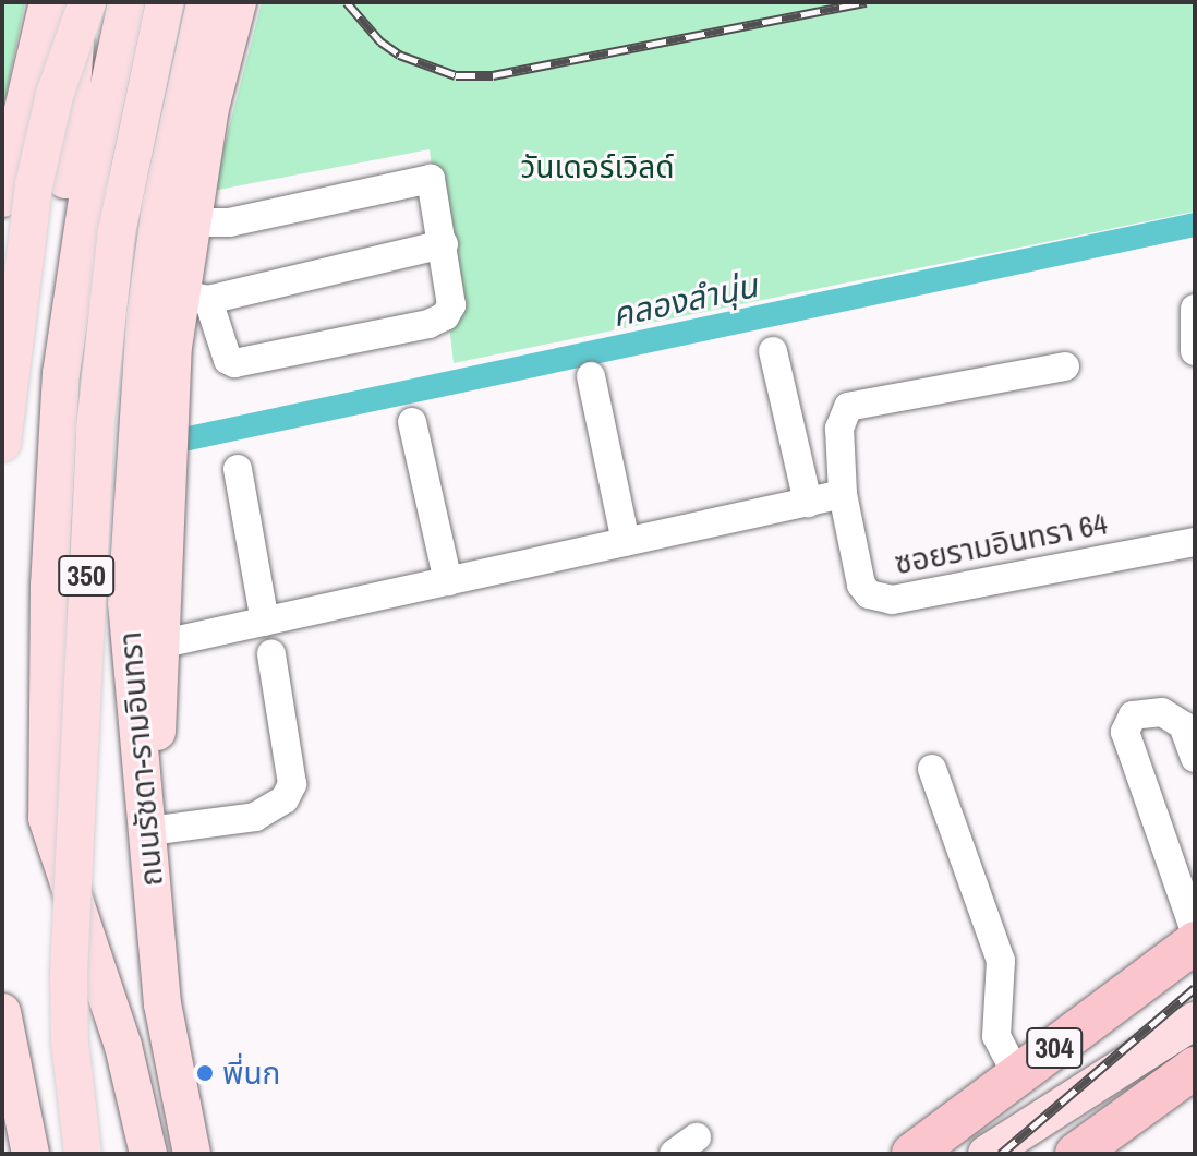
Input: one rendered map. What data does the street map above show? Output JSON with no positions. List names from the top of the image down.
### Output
{
  "streets": {
    "highway": ["304"],
    "main road": ["350", "ถนนรัชดา-รามอินทรา"],
    "street": ["ซอยรามอินทรา 64"]
  },
  "crossings": [
    ["ซอยรามอินทรา 64", "ถนนรัชดา-รามอินทรา"]
  ],
  "water": ["คลองลำนุ่น"],
  "parks": ["วันเดอร์เวิลด์"],
  "places": ["พี่นก"]
}
